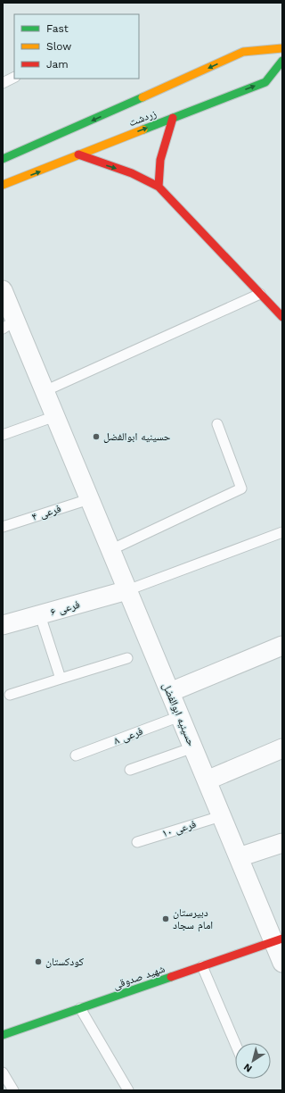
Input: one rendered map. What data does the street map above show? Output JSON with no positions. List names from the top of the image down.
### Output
{
  "streets": {
    "street": [
      "زردشت",
      "فرعی ۶",
      "حسینیه ابوالفضل",
      "شهید صدوقی"
    ],
    "lane": ["فرعی ۴", "فرعی ۸", "فرعی ۱۰"]
  },
  "crossings": [
    ["فرعی ۴", "حسینیه ابوالفضل"],
    ["فرعی ۶", "حسینیه ابوالفضل"],
    ["حسینیه ابوالفضل", "فرعی ۸"],
    ["حسینیه ابوالفضل", "فرعی ۱۰"],
    ["حسینیه ابوالفضل", "شهید صدوقی"]
  ],
  "places": ["حسینیه ابوالفضل", "دبیرستان امام سجاد", "کودکستان"],
  "legend": ["Fast", "Slow", "Jam"],
  "north": "bottom left"
}
